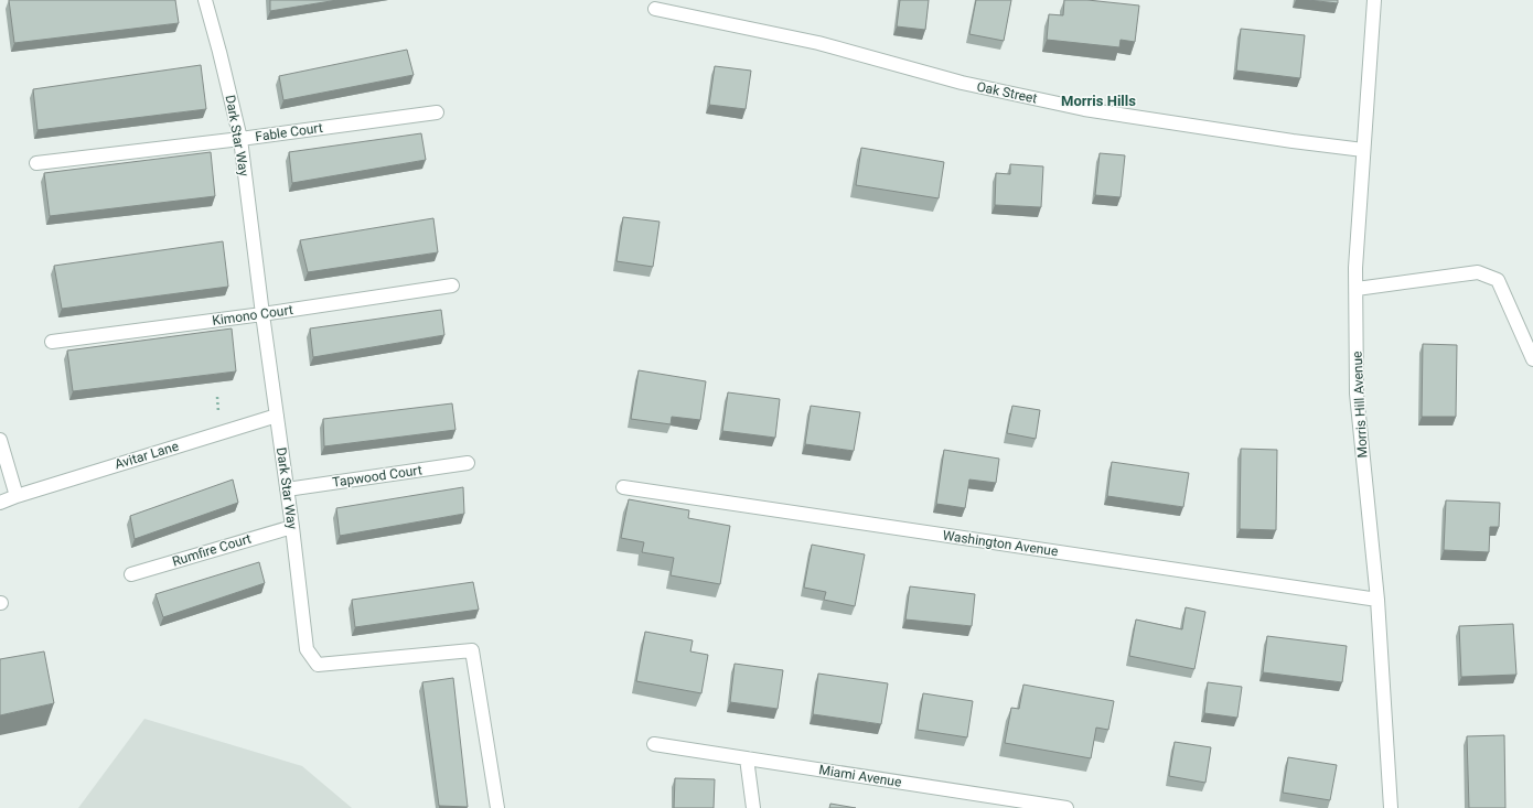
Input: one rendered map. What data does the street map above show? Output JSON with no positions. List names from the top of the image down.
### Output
{
  "streets": {
    "street": [
      "Oak Street",
      "Fable Court",
      "Dark Star Way",
      "Kimono Court",
      "Morris Hill Avenue",
      "Avitar Lane",
      "Tapwood Court",
      "Washington Avenue",
      "Rumfire Court",
      "Miami Avenue"
    ]
  },
  "crossings": [
    ["Oak Street", "Morris Hill Avenue"],
    ["Fable Court", "Dark Star Way"],
    ["Dark Star Way", "Kimono Court"],
    ["Dark Star Way", "Avitar Lane"],
    ["Dark Star Way", "Tapwood Court"],
    ["Dark Star Way", "Rumfire Court"],
    ["Morris Hill Avenue", "Washington Avenue"]
  ],
  "districts": ["Morris Hills"]
}
